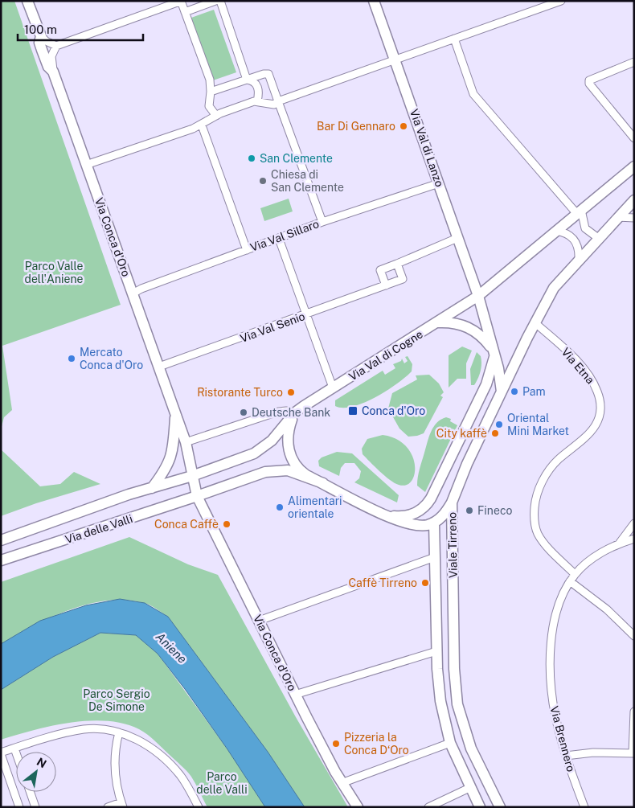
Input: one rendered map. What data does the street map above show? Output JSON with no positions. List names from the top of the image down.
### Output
{
  "streets": {
    "street": [
      "Via Val di Lanzo",
      "Via Val Sillaro",
      "Via Conca d'Oro",
      "Via Val Senio",
      "Via Val di Cogne",
      "Via Etna",
      "Via delle Valli",
      "Viale Tirreno",
      "Via Brennero"
    ]
  },
  "crossings": [
    ["Via Val di Lanzo", "Via Val Sillaro"],
    ["Via Val di Lanzo", "Viale Tirreno"],
    ["Via Val Sillaro", "Via Conca d'Oro"],
    ["Via Conca d'Oro", "Via Val Senio"],
    ["Via Conca d'Oro", "Via delle Valli"],
    ["Via Val di Cogne", "Via delle Valli"],
    ["Via Etna", "Viale Tirreno"],
    ["Via Etna", "Via Brennero"]
  ],
  "water": ["Aniene"],
  "parks": ["Parco Valle dell'Aniene", "Parco Sergio De Simone", "Parco delle Valli"],
  "places": {
    "other": [
      "Bar Di Gennaro",
      "San Clemente",
      "Chiesa di San Clemente",
      "Mercato Conca d'Oro",
      "Pam",
      "Ristorante Turco",
      "Deutsche Bank",
      "Oriental Mini Market",
      "City kaffè",
      "Alimentari orientale",
      "Fineco",
      "Conca Caffè",
      "Caffè Tirreno",
      "Pizzeria la Conca D‘Oro"
    ],
    "transit": ["Conca d'Oro"]
  },
  "scale_bar": "100 m",
  "north": "top right"
}
